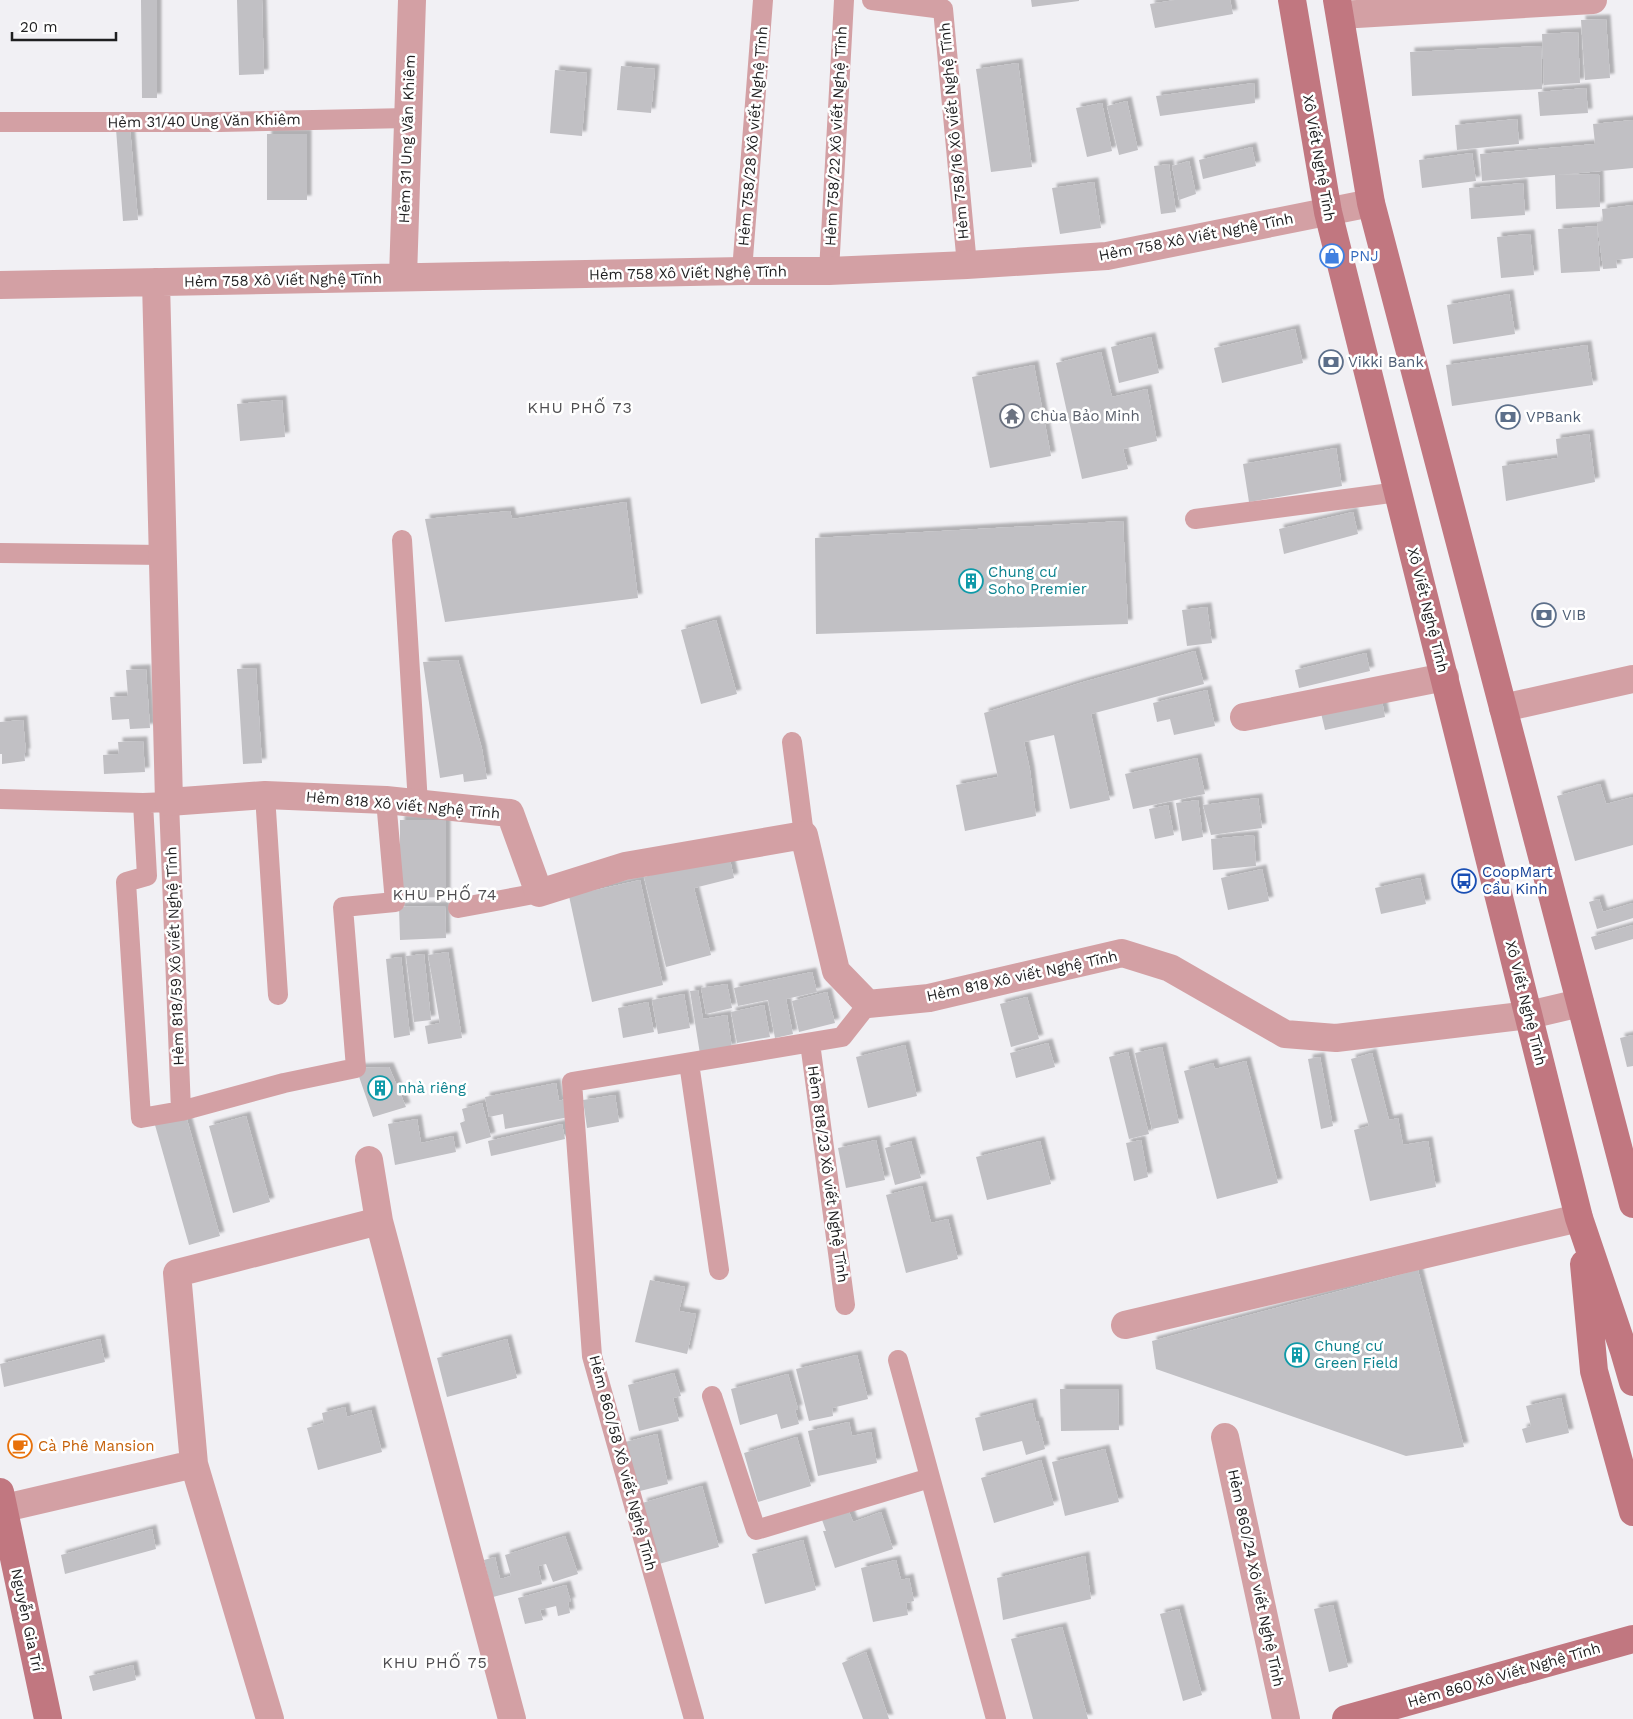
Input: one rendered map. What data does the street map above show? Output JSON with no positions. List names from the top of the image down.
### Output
{
  "streets": {
    "main road": ["Xô Viết Nghệ Tĩnh", "Nguyễn Gia Trí", "Hẻm 860 Xô Viết Nghệ Tĩnh"],
    "street": [
      "Hẻm 31 Ung Văn Khiêm",
      "Hẻm 758 Xô Viết Nghệ Tĩnh",
      "Hẻm 818 Xô viết Nghệ Tĩnh",
      "Hẻm 860/24 Xô viết Nghệ Tĩnh"
    ],
    "lane": [
      "Hẻm 31/40 Ung Văn Khiêm",
      "Hẻm 758/16 Xô viết Nghệ Tĩnh",
      "Hẻm 758/28 Xô viết Nghệ Tĩnh",
      "Hẻm 758/22 Xô viết Nghệ Tĩnh",
      "Hẻm 818/59 Xô viết Nghệ Tĩnh",
      "Hẻm 818/23 Xô viết Nghệ Tĩnh",
      "Hẻm 860/58 Xô viết Nghệ Tĩnh"
    ]
  },
  "crossings": [
    ["Hẻm 31/40 Ung Văn Khiêm", "Hẻm 31 Ung Văn Khiêm"],
    ["Hẻm 758/16 Xô viết Nghệ Tĩnh", "Hẻm 758 Xô Viết Nghệ Tĩnh"],
    ["Hẻm 758/28 Xô viết Nghệ Tĩnh", "Hẻm 758 Xô Viết Nghệ Tĩnh"],
    ["Hẻm 758/22 Xô viết Nghệ Tĩnh", "Hẻm 758 Xô Viết Nghệ Tĩnh"],
    ["Hẻm 31 Ung Văn Khiêm", "Hẻm 758 Xô Viết Nghệ Tĩnh"],
    ["Xô Viết Nghệ Tĩnh", "Hẻm 758 Xô Viết Nghệ Tĩnh"],
    ["Xô Viết Nghệ Tĩnh", "Hẻm 818 Xô viết Nghệ Tĩnh"],
    ["Hẻm 818 Xô viết Nghệ Tĩnh", "Hẻm 818/59 Xô viết Nghệ Tĩnh"],
    ["Hẻm 818 Xô viết Nghệ Tĩnh", "Hẻm 818/23 Xô viết Nghệ Tĩnh"],
    ["Hẻm 818/23 Xô viết Nghệ Tĩnh", "Hẻm 860/58 Xô viết Nghệ Tĩnh"]
  ],
  "districts": ["KHU PHỐ 73", "KHU PHỐ 74", "KHU PHỐ 75"],
  "places": {
    "shop": ["PNJ"],
    "bank": ["Vikki Bank", "VPBank", "VIB"],
    "temple": ["Chùa Bảo Minh"],
    "building": ["Chung cư Soho Premier", "nhà riêng", "Chung cư Green Field"],
    "bus stop": ["CoopMart Cầu Kinh"],
    "cafe": ["Cà Phê Mansion"]
  },
  "scale_bar": "20 m"
}
